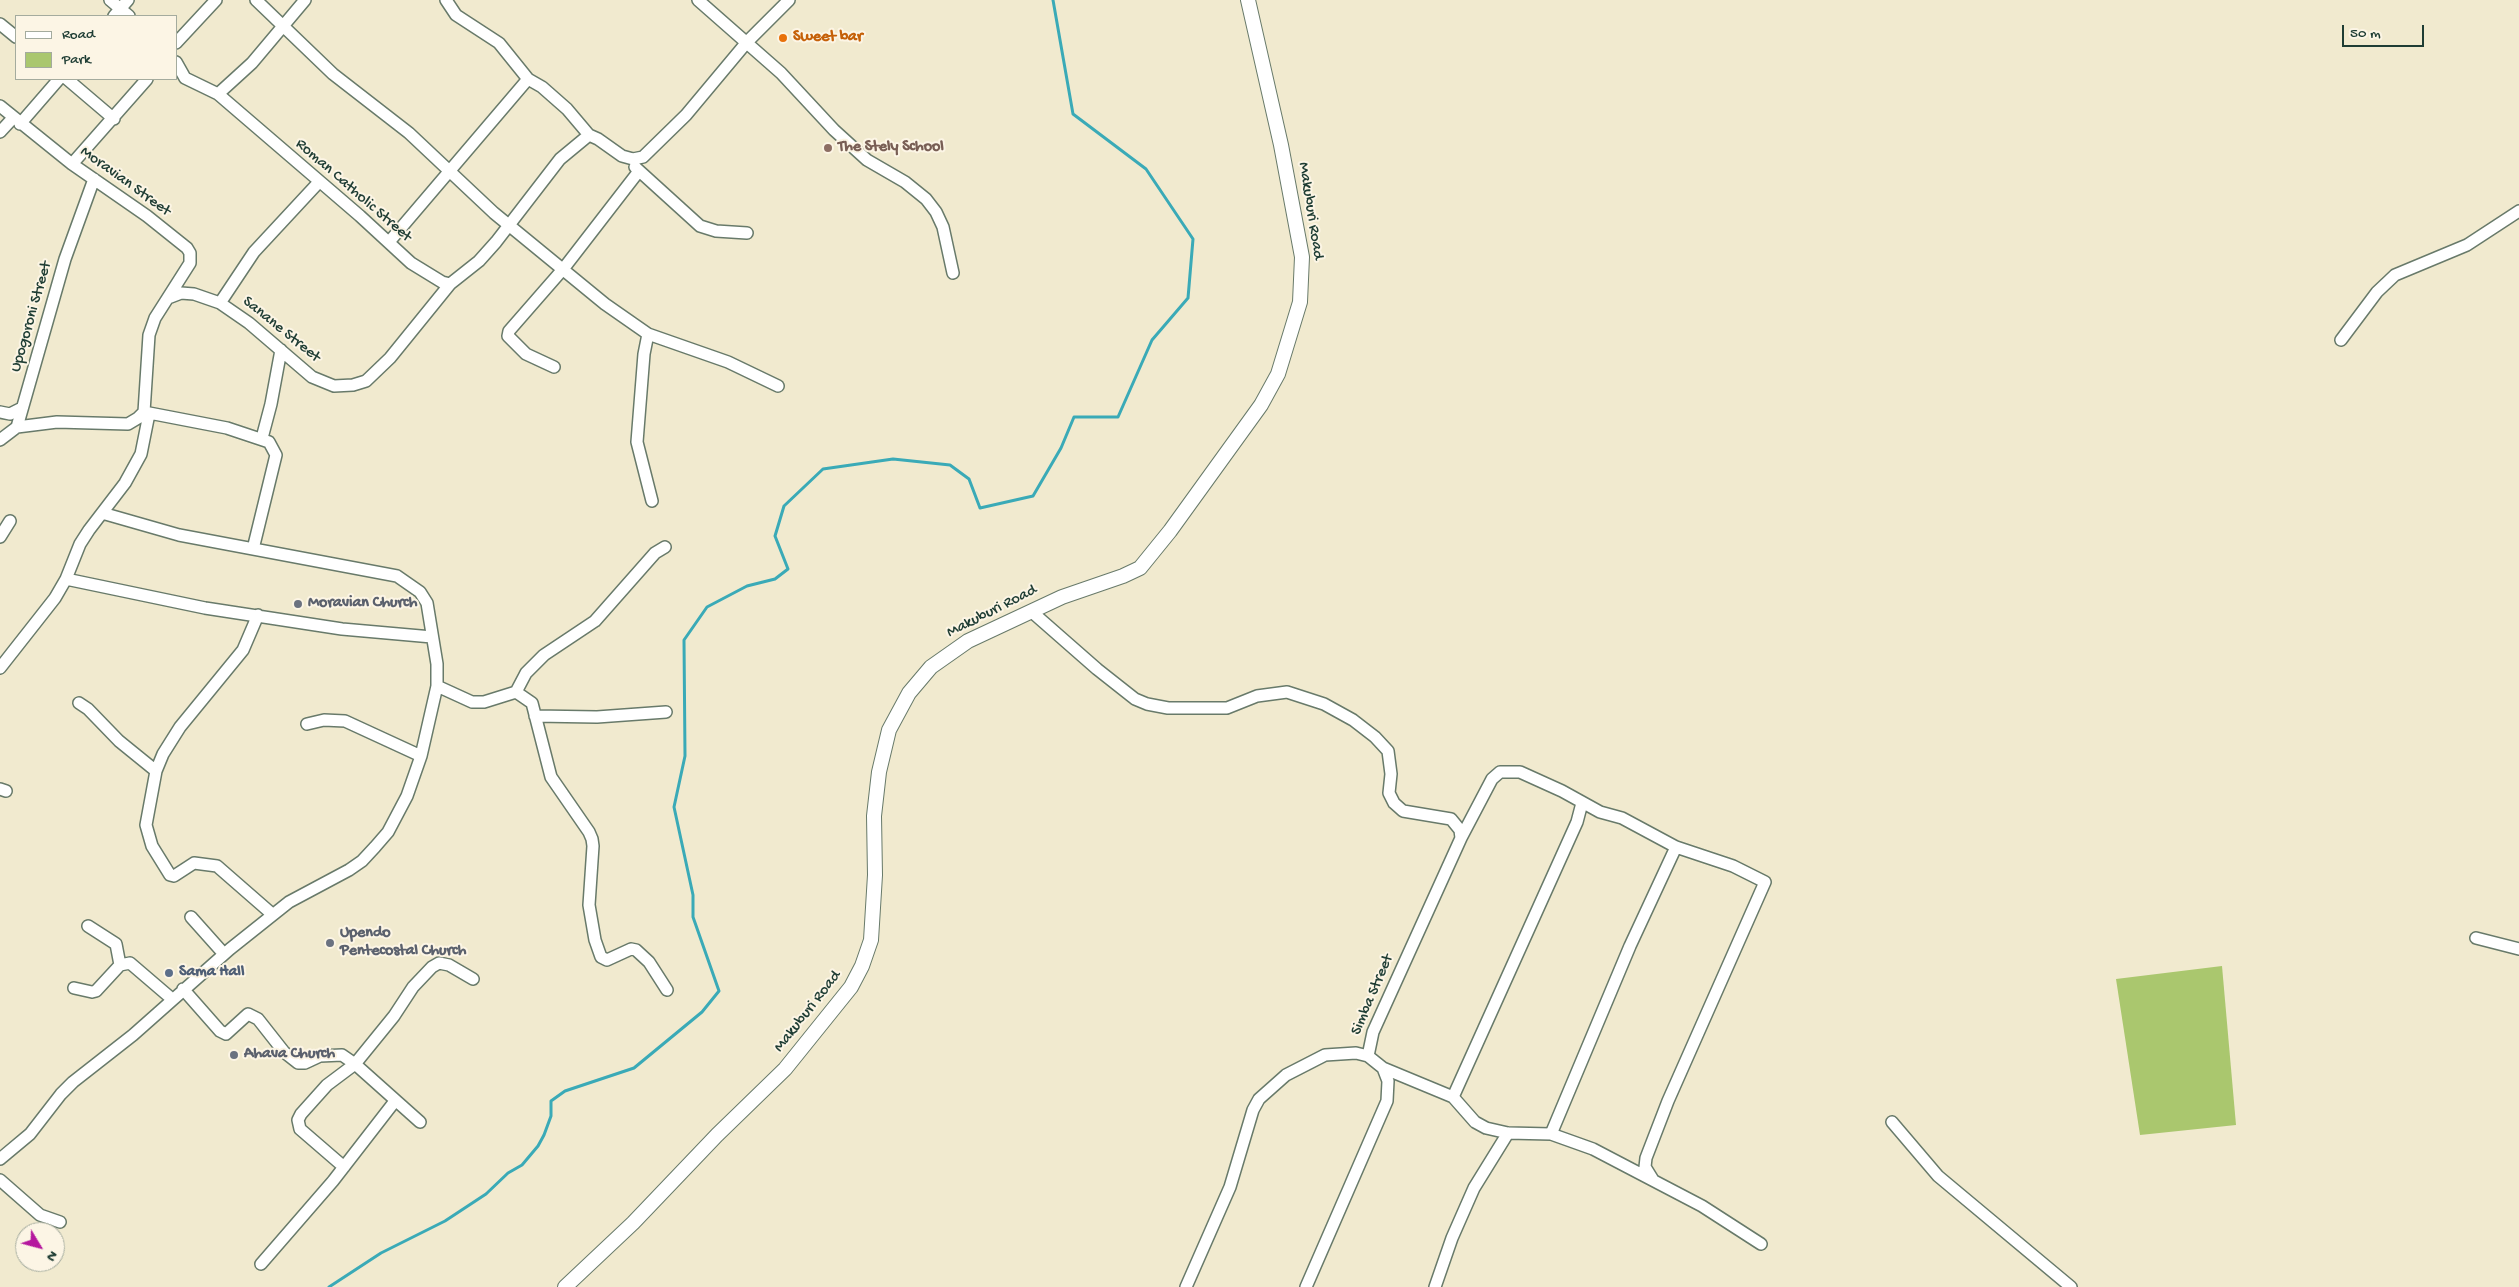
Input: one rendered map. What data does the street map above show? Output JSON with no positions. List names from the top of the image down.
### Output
{
  "streets": {
    "street": [
      "Moravian Street",
      "Roman Catholic Street",
      "Makuburi Road",
      "Upogoroni Street",
      "Sanane Street",
      "Simba Street"
    ]
  },
  "crossings": [
    ["Moravian Street", "Upogoroni Street"],
    ["Moravian Street", "Sanane Street"],
    ["Roman Catholic Street", "Sanane Street"]
  ],
  "places": [
    "Sweet bar",
    "The Stely School",
    "Moravian Church",
    "Upendo Pentecostal Church",
    "Sama Hall",
    "Ahava Church"
  ],
  "legend": ["Road", "Park"],
  "scale_bar": "50 m",
  "north": "bottom right"
}
